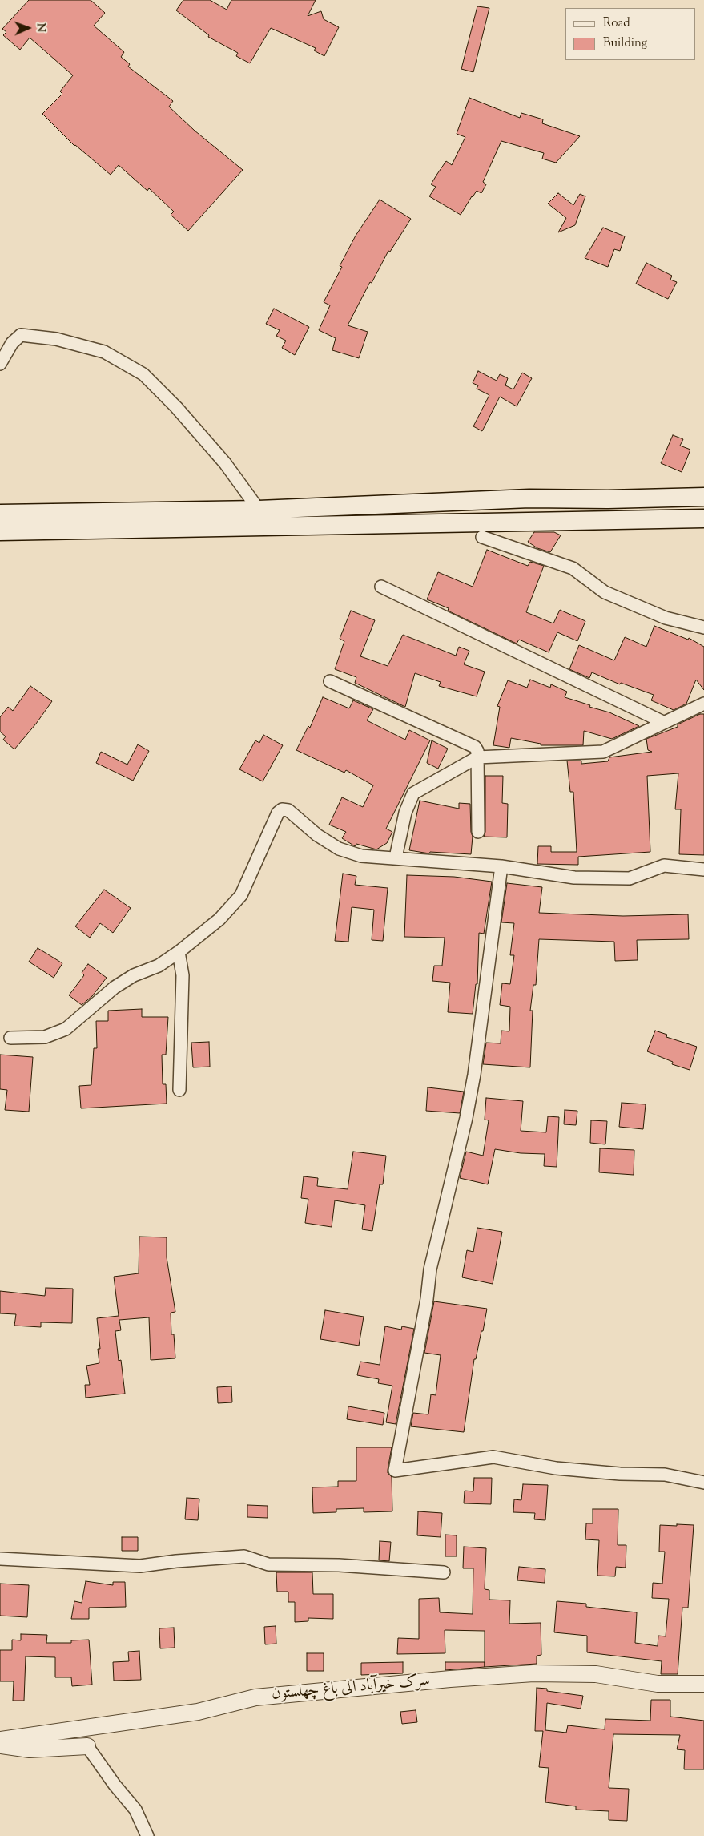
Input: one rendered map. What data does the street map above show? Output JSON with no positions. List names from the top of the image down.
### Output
{
  "streets": {
    "street": ["سرک خیرآباد الی باغ چهلستون"]
  },
  "legend": ["Road", "Building"],
  "north": "right"
}
